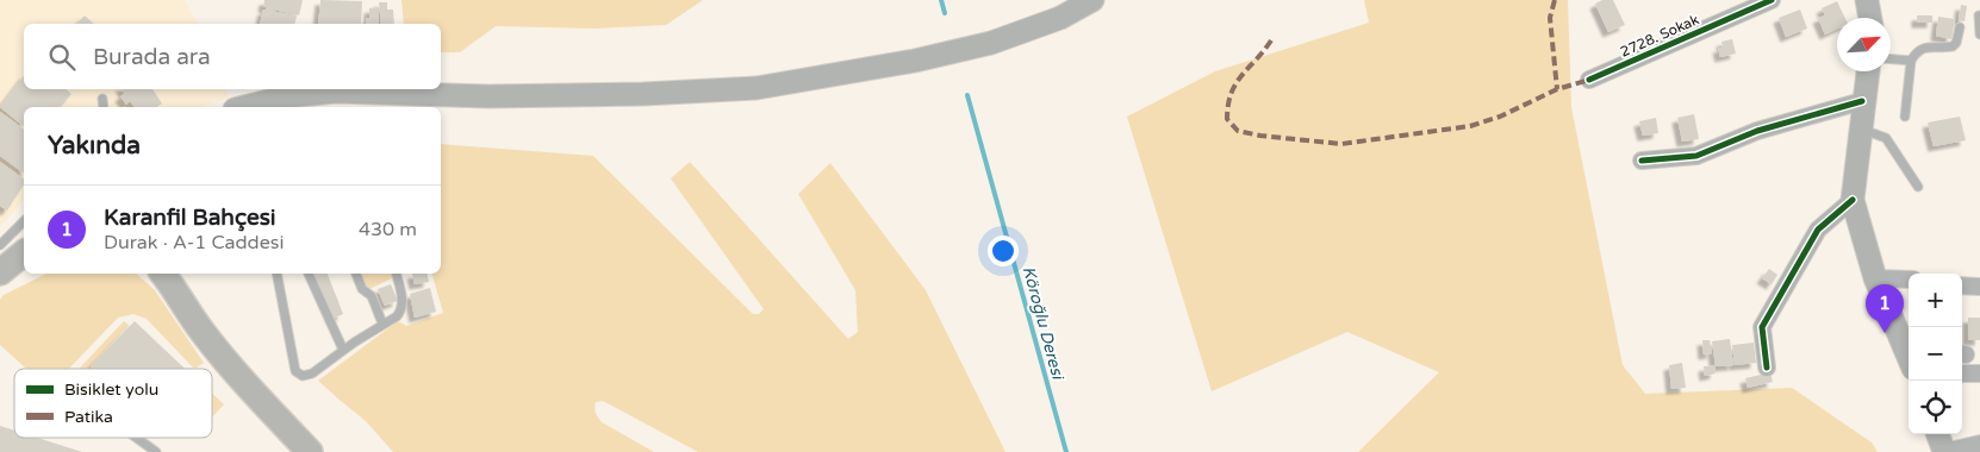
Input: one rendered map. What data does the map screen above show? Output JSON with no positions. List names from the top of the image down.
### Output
{
  "streets": {
    "street": ["2728. Sokak"]
  },
  "water": ["Köroğlu Deresi"],
  "legend": ["Bisiklet yolu", "Patika"],
  "north": "top right",
  "page": {
    "search": "Burada ara",
    "heading": "Yakında",
    "list": [
      {
        "mark": "1",
        "name": "Karanfil Bahçesi",
        "note": "Durak · A-1 Caddesi",
        "value": "430 m"
      }
    ],
    "map_buttons": ["+", "−"],
    "pins": "1"
  }
}
